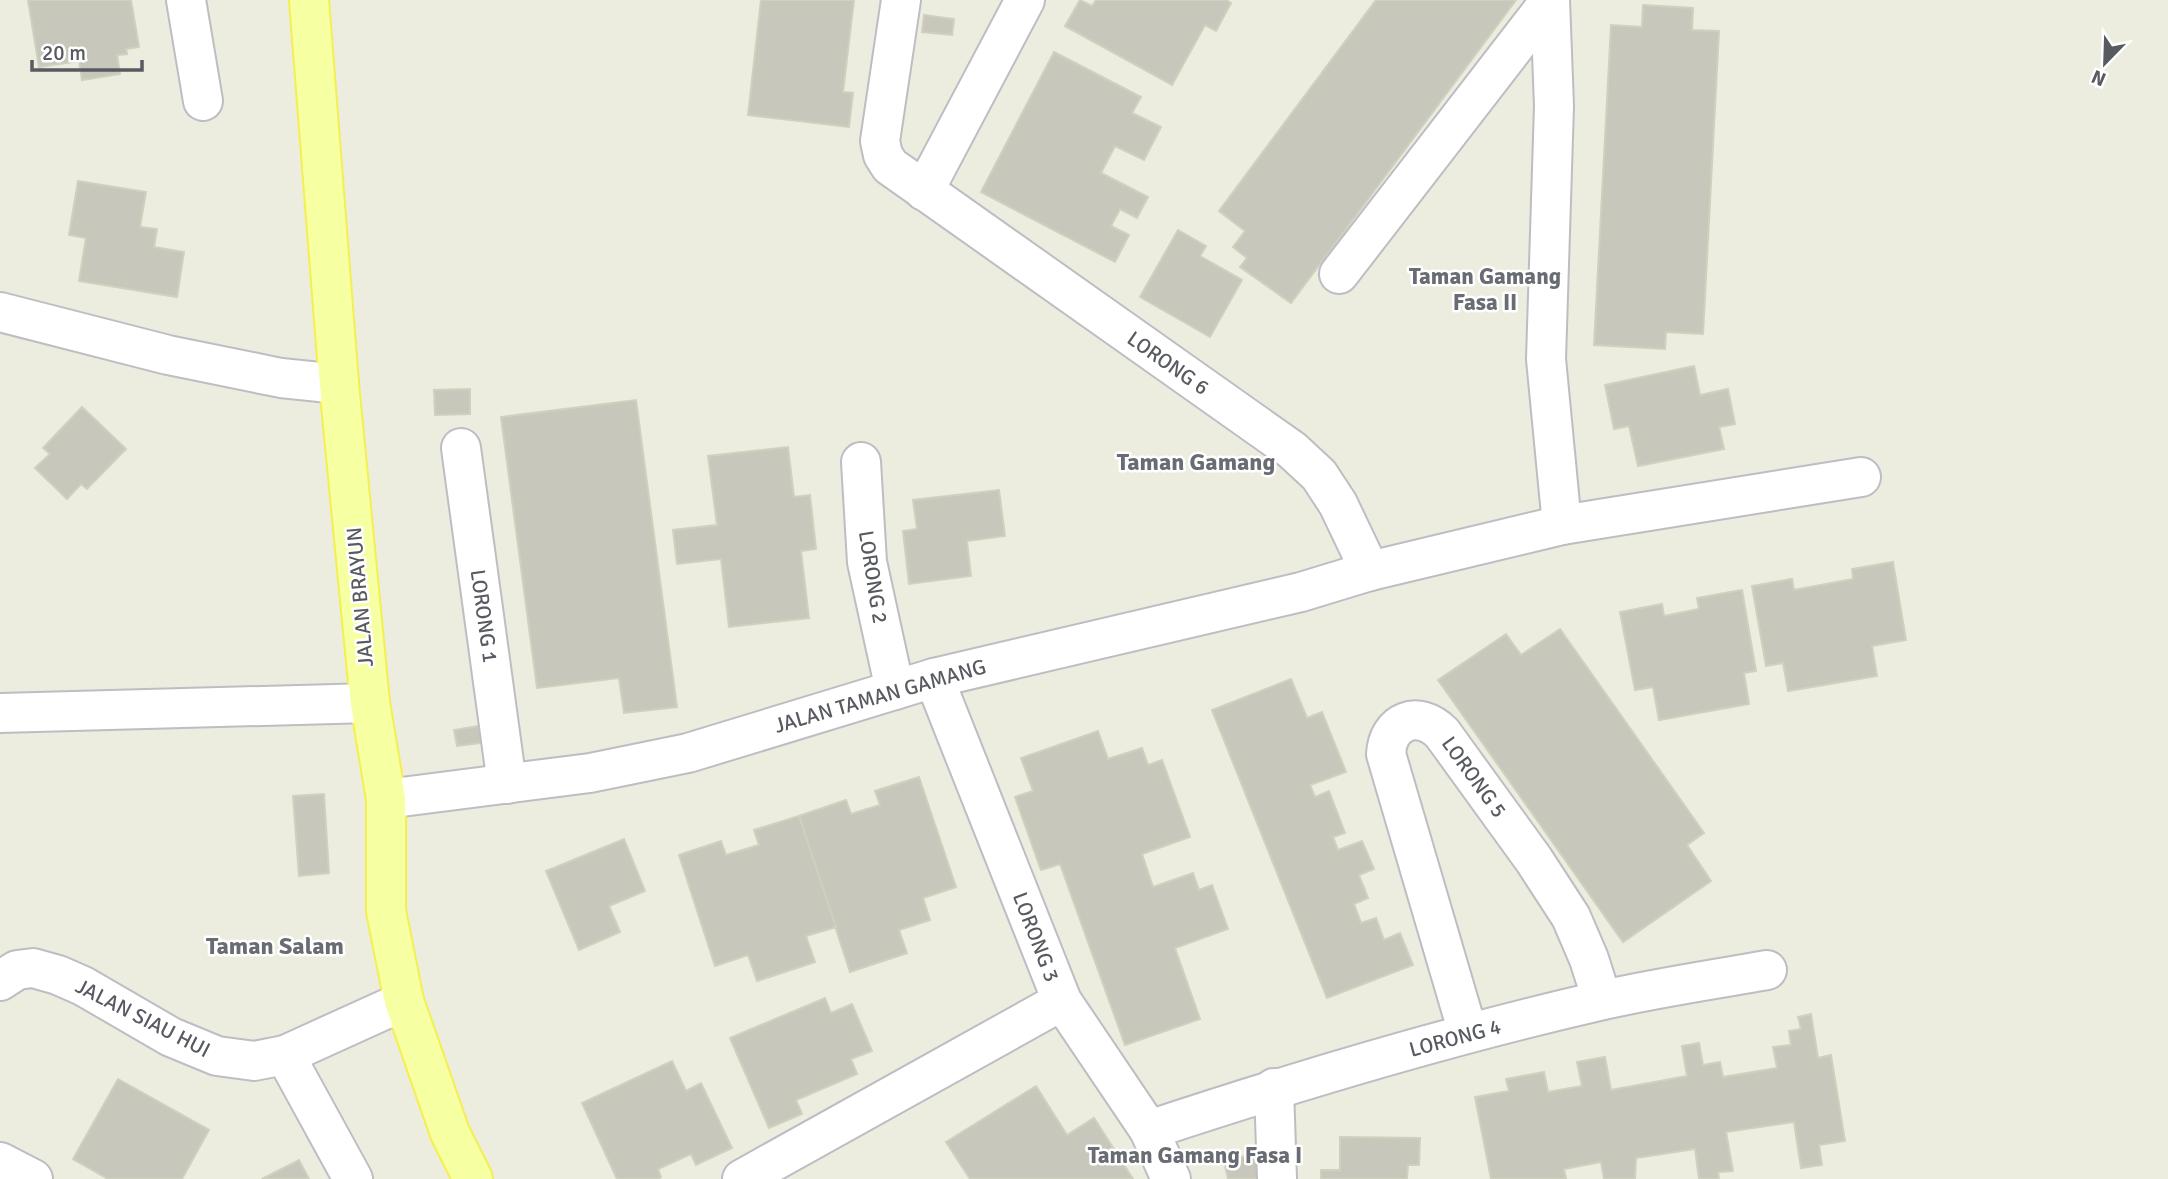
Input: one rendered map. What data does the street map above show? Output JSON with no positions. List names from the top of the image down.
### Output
{
  "streets": {
    "main road": ["JALAN BRAYUN"],
    "street": [
      "LORONG 6",
      "LORONG 2",
      "LORONG 1",
      "JALAN TAMAN GAMANG",
      "LORONG 5",
      "LORONG 3",
      "JALAN SIAU HUI",
      "LORONG 4"
    ]
  },
  "crossings": [
    ["LORONG 6", "JALAN TAMAN GAMANG"],
    ["LORONG 2", "JALAN TAMAN GAMANG"],
    ["JALAN BRAYUN", "JALAN TAMAN GAMANG"],
    ["JALAN BRAYUN", "JALAN SIAU HUI"],
    ["LORONG 1", "JALAN TAMAN GAMANG"],
    ["JALAN TAMAN GAMANG", "LORONG 3"],
    ["LORONG 5", "LORONG 4"],
    ["LORONG 3", "LORONG 4"]
  ],
  "districts": [
    "Taman Gamang Fasa II",
    "Taman Gamang",
    "Taman Salam",
    "Taman Gamang Fasa I"
  ],
  "scale_bar": "20 m",
  "north": "bottom left"
}
